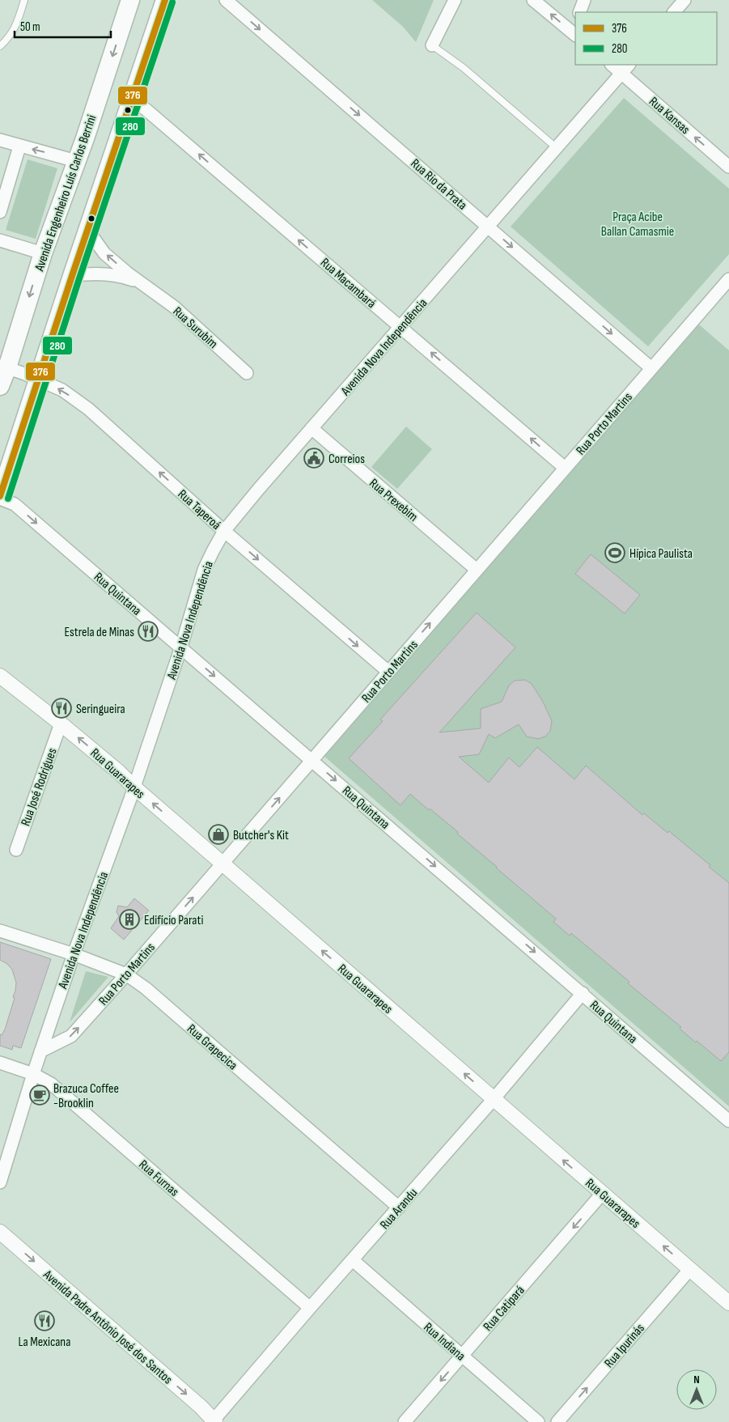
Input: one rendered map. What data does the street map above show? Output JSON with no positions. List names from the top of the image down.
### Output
{
  "streets": {
    "main road": ["Avenida Engenheiro Luís Carlos Berrini"],
    "street": [
      "Rua Kansas",
      "Rua Rio da Prata",
      "Rua Macambará",
      "Rua Surubim",
      "Avenida Nova Independência",
      "Rua Porto Martins",
      "Rua Prexebim",
      "Rua Taperoá",
      "Rua Quintana",
      "Rua Guararapes",
      "Rua José Rodrigues",
      "Rua Grapecica",
      "Rua Furnas",
      "Rua Arandu",
      "Rua Catipará",
      "Avenida Padre Antônio José dos Santos",
      "Rua Indiana",
      "Rua Ipurinás"
    ]
  },
  "crossings": [
    ["Rua Kansas", "Avenida Nova Independência"],
    ["Rua Rio da Prata", "Avenida Nova Independência"],
    ["Rua Rio da Prata", "Rua Porto Martins"],
    ["Avenida Engenheiro Luís Carlos Berrini", "Rua Taperoá"],
    ["Rua Macambará", "Avenida Nova Independência"],
    ["Rua Macambará", "Rua Porto Martins"],
    ["Avenida Nova Independência", "Rua Porto Martins"],
    ["Avenida Nova Independência", "Rua Prexebim"],
    ["Avenida Nova Independência", "Rua Taperoá"],
    ["Avenida Nova Independência", "Rua Quintana"],
    ["Avenida Nova Independência", "Rua Guararapes"],
    ["Avenida Nova Independência", "Rua Grapecica"],
    ["Avenida Nova Independência", "Rua Furnas"],
    ["Rua Porto Martins", "Rua Prexebim"],
    ["Rua Porto Martins", "Rua Taperoá"],
    ["Rua Porto Martins", "Rua Quintana"],
    ["Rua Porto Martins", "Rua Guararapes"],
    ["Rua Porto Martins", "Rua Grapecica"],
    ["Rua Quintana", "Rua Arandu"],
    ["Rua Guararapes", "Rua José Rodrigues"],
    ["Rua Guararapes", "Rua Arandu"],
    ["Rua Guararapes", "Rua Catipará"],
    ["Rua Guararapes", "Rua Ipurinás"],
    ["Rua Grapecica", "Rua Arandu"],
    ["Rua Furnas", "Rua Arandu"],
    ["Rua Arandu", "Avenida Padre Antônio José dos Santos"],
    ["Rua Arandu", "Rua Indiana"],
    ["Rua Catipará", "Rua Indiana"]
  ],
  "one_way": [
    "Rua Kansas",
    "Rua Rio da Prata",
    "Rua Macambará",
    "Rua Porto Martins",
    "Rua Quintana",
    "Rua Guararapes",
    "Rua Catipará",
    "Avenida Padre Antônio José dos Santos",
    "Rua Ipurinás"
  ],
  "parks": ["Praça Acibe Ballan Camasmie"],
  "places": {
    "public building": ["Correios"],
    "sports": ["Hípica Paulista"],
    "restaurant": ["Estrela de Minas", "Seringueira", "La Mexicana"],
    "shop": ["Butcher's Kit"],
    "building": ["Edifício Parati"],
    "cafe": ["Brazuca Coffee -Brooklin"]
  },
  "lines": ["transit line 376", "transit line 280"],
  "legend": ["376", "280"],
  "scale_bar": "50 m",
  "north": "top"
}
